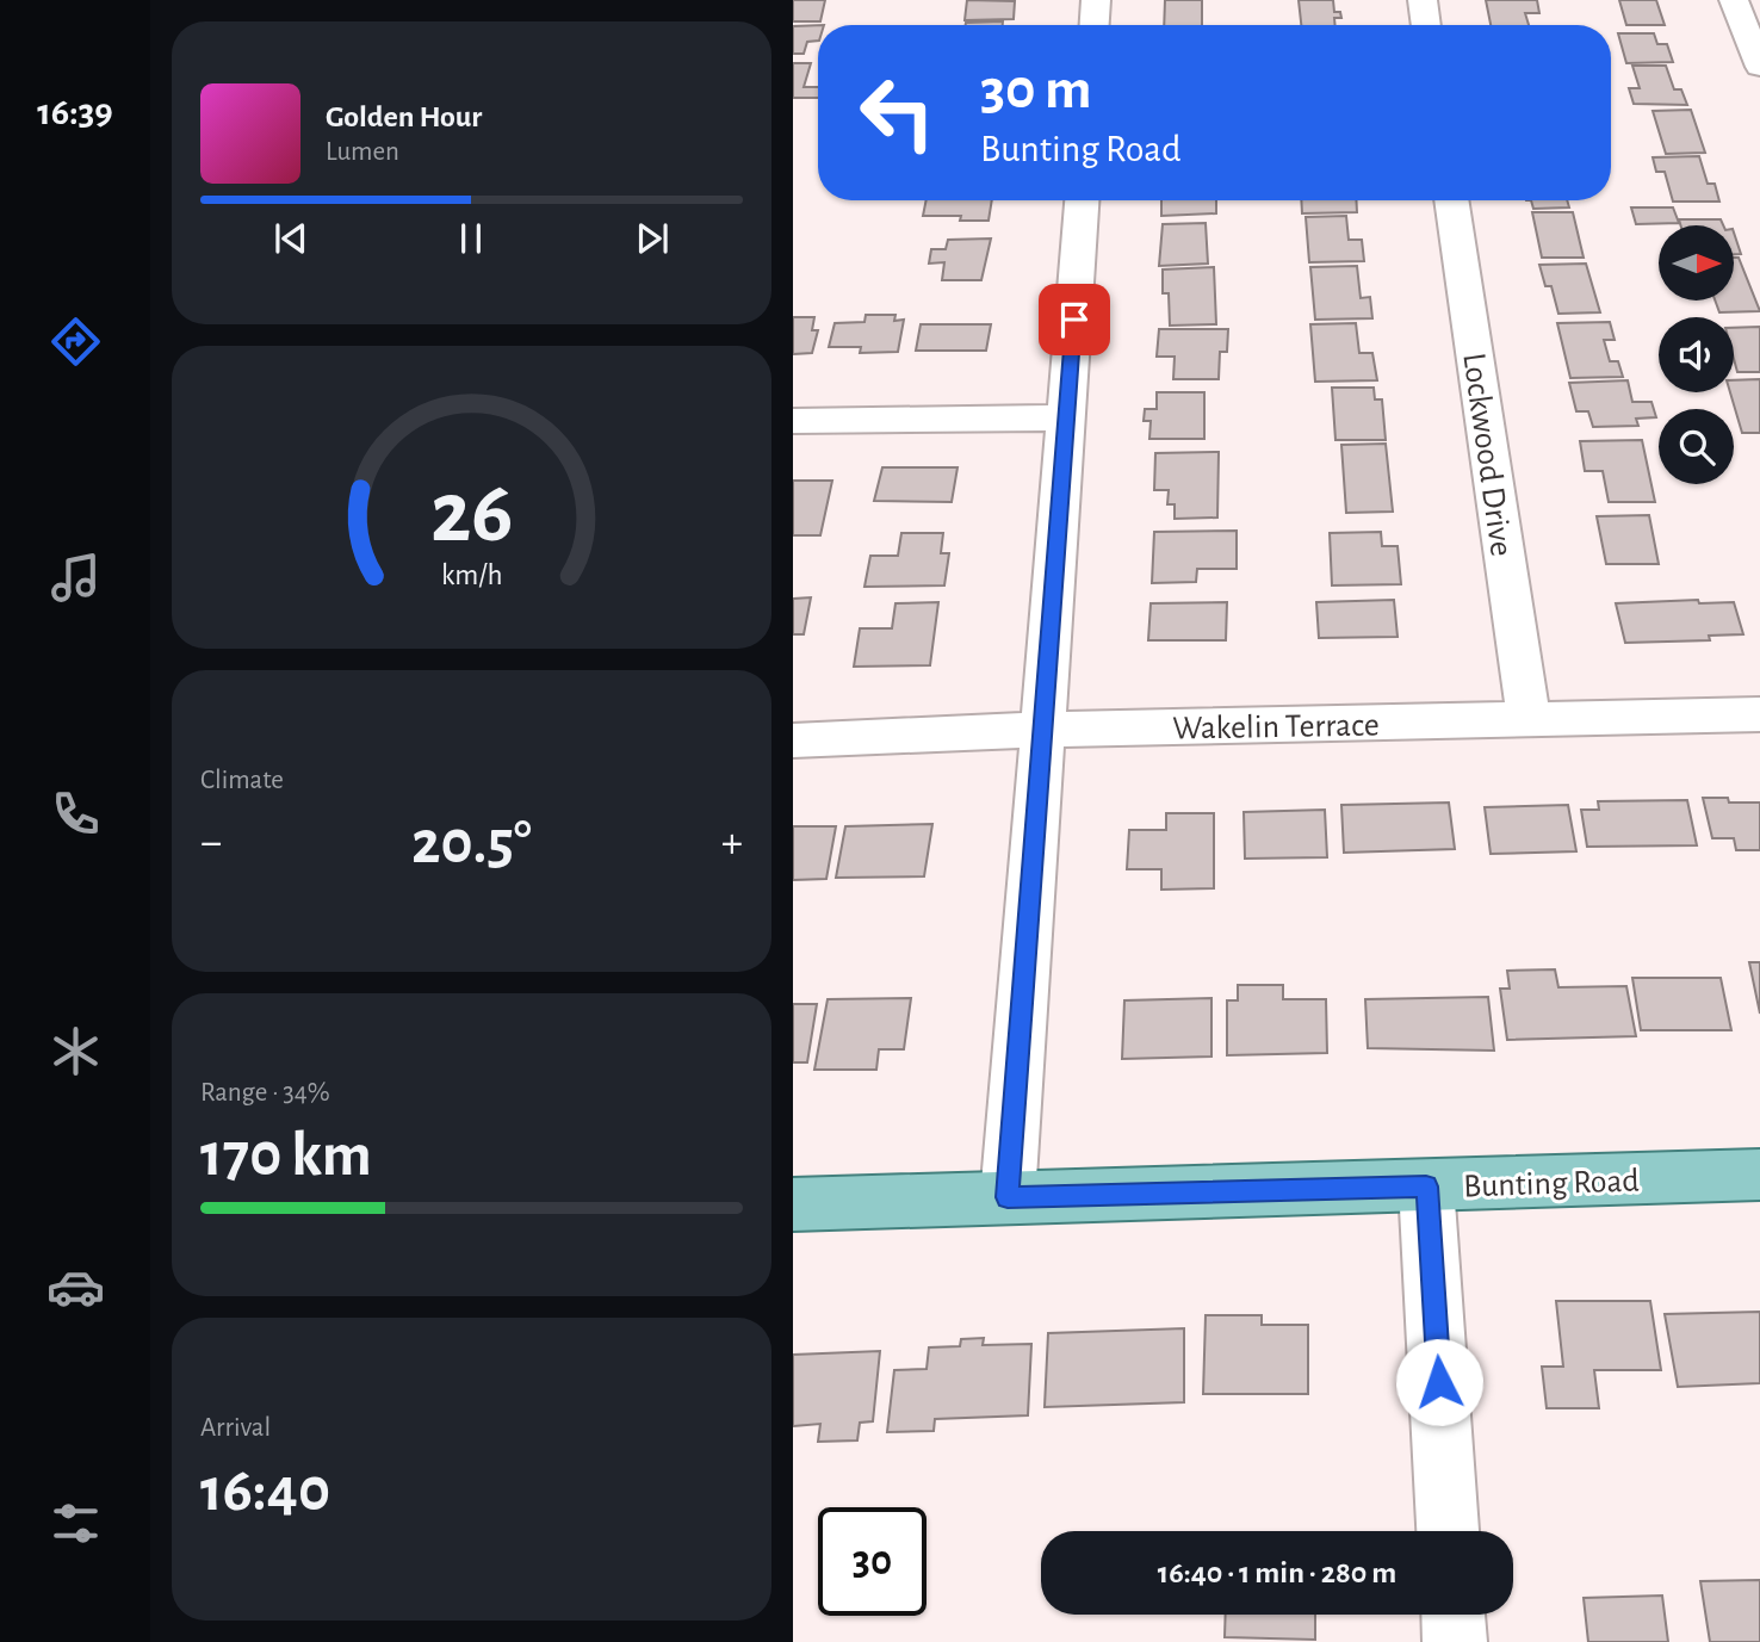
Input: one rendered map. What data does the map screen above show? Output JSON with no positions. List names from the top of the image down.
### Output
{
  "streets": {
    "main road": ["Bunting Road"],
    "street": ["Lockwood Drive", "Wakelin Terrace"]
  },
  "crossings": [
    ["Lockwood Drive", "Wakelin Terrace"]
  ],
  "north": "right",
  "page": {
    "tabs": "16:39",
    "turn": ["30 m", "Bunting Road"],
    "song": ["Golden Hour", "Lumen"],
    "tile": [
      "Climate",
      ["Range · 34%", "170 km"],
      ["Arrival", "16:40"]
    ],
    "heat": ["−", "20.5°", "+"],
    "limit": "30",
    "trip": "16:40 · 1 min · 280 m",
    "gauge": ["26", "km/h"]
  }
}
